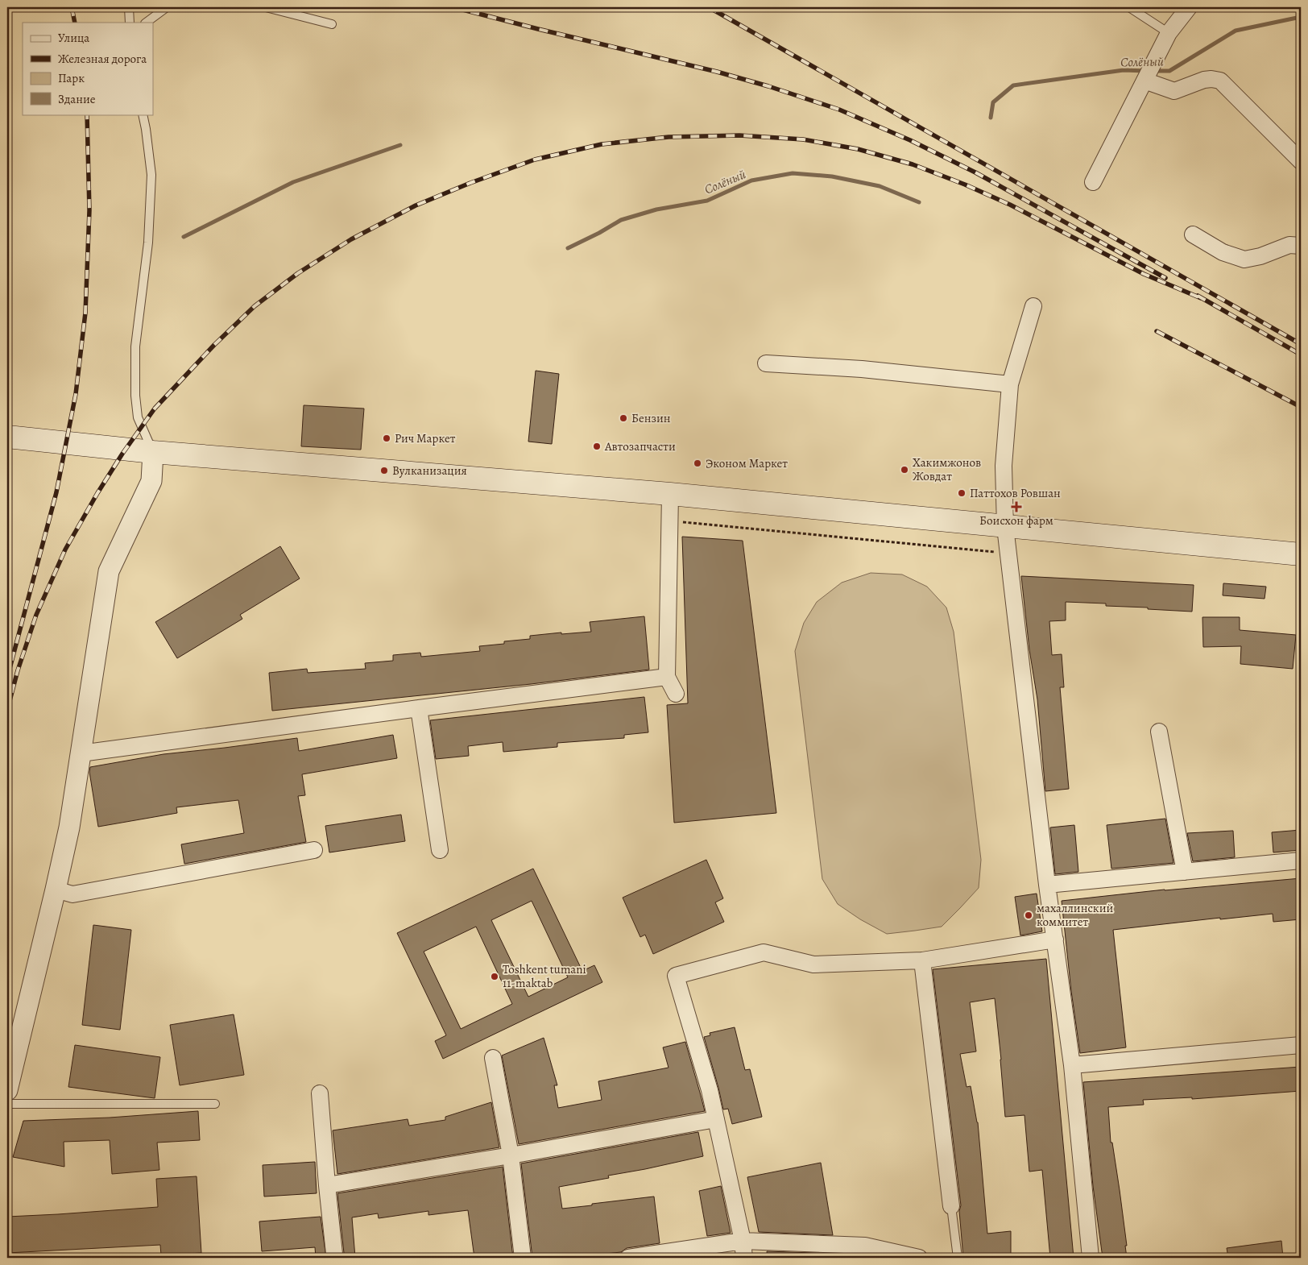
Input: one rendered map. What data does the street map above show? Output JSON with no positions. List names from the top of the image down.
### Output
{
  "water": ["Солёный"],
  "places": {
    "other": [
      "Бензин",
      "Рич Маркет",
      "Автозапчасти",
      "Эконом Маркет",
      "Хакимжонов Жовдат",
      "Вулканизация",
      "Паттохов Ровшан",
      "махаллинский коммитет",
      "Toshkent tumani 11-maktab"
    ],
    "health": ["Боисхон фарм"]
  },
  "legend": [
    "Улица",
    "Железная дорога",
    "Парк",
    "Здание"
  ]
}
